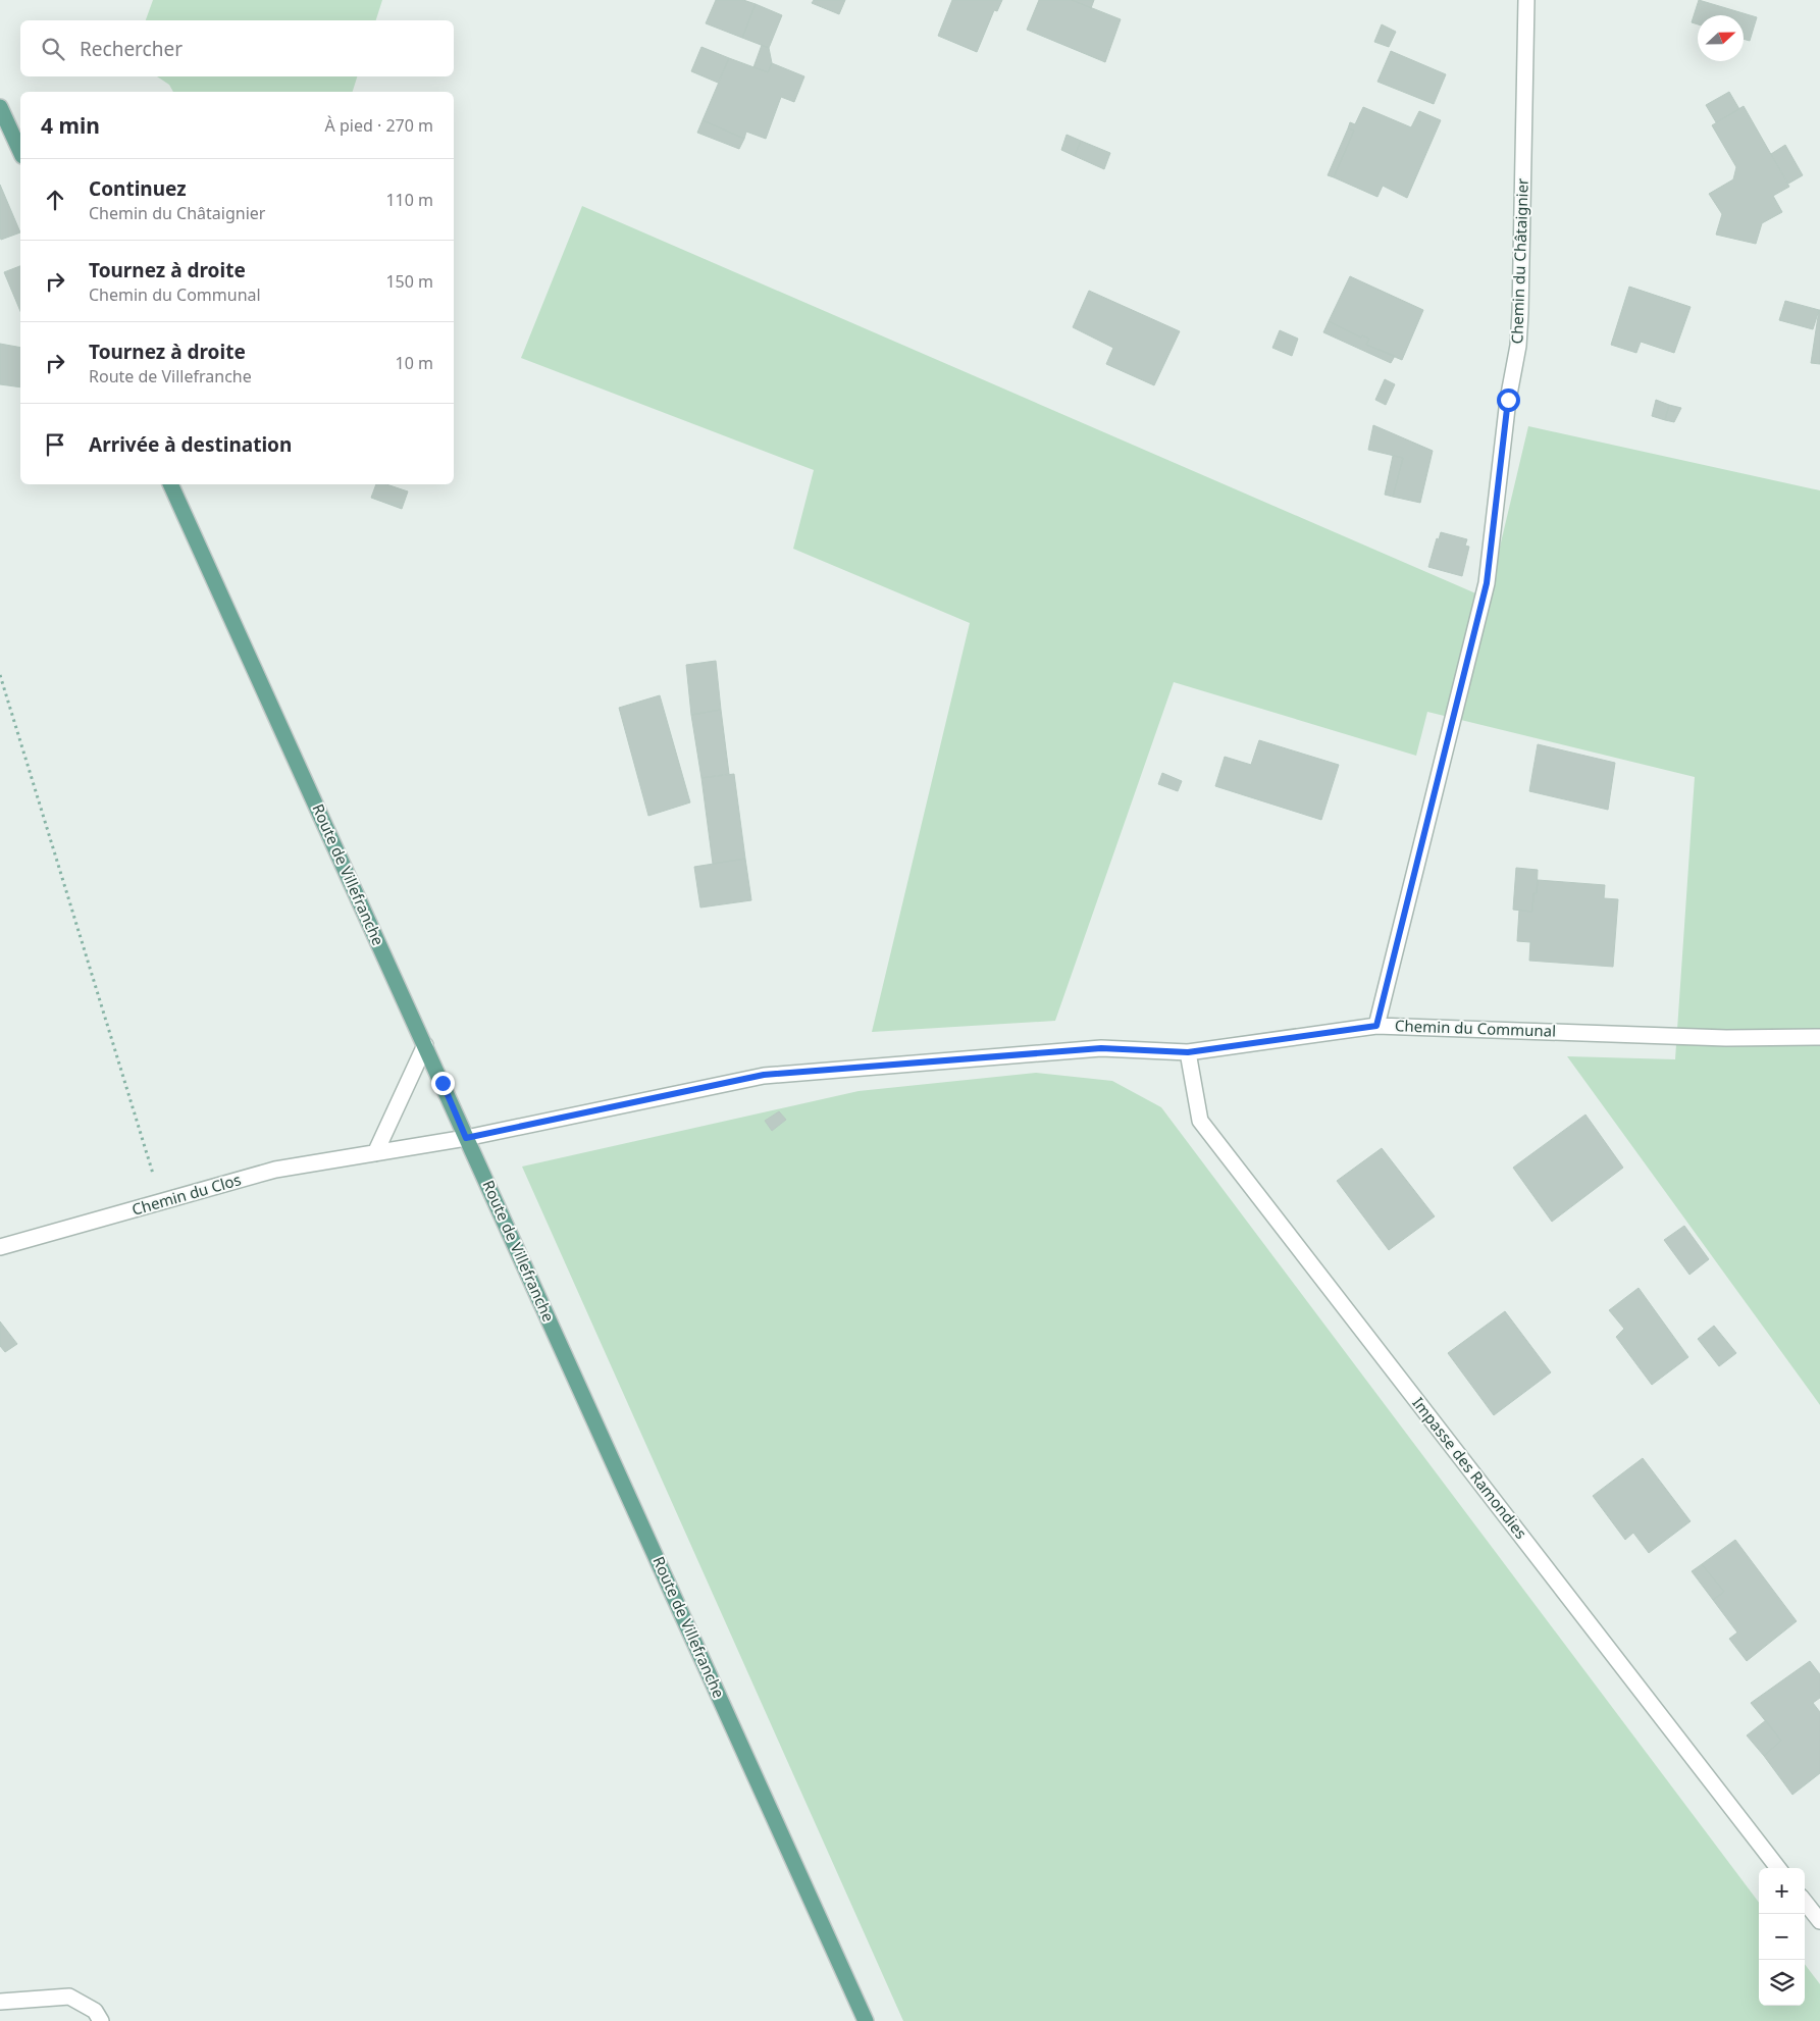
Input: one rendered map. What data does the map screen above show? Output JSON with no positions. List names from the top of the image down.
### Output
{
  "streets": {
    "main road": ["Route de Villefranche"],
    "street": [
      "Chemin du Châtaignier",
      "Chemin du Communal",
      "Chemin du Clos",
      "Impasse des Ramondies"
    ]
  },
  "crossings": [
    ["Chemin du Châtaignier", "Chemin du Communal"],
    ["Route de Villefranche", "Chemin du Communal"],
    ["Route de Villefranche", "Chemin du Clos"],
    ["Chemin du Communal", "Chemin du Clos"],
    ["Chemin du Communal", "Impasse des Ramondies"]
  ],
  "north": "right",
  "page": {
    "search": "Rechercher",
    "heading": ["4 min", "À pied · 270 m"],
    "list": [
      ["Continuez", "Chemin du Châtaignier", "110 m"],
      ["Tournez à droite", "Chemin du Communal", "150 m"],
      ["Tournez à droite", "Route de Villefranche", "10 m"],
      "Arrivée à destination"
    ],
    "map_buttons": ["+", "−"]
  }
}
